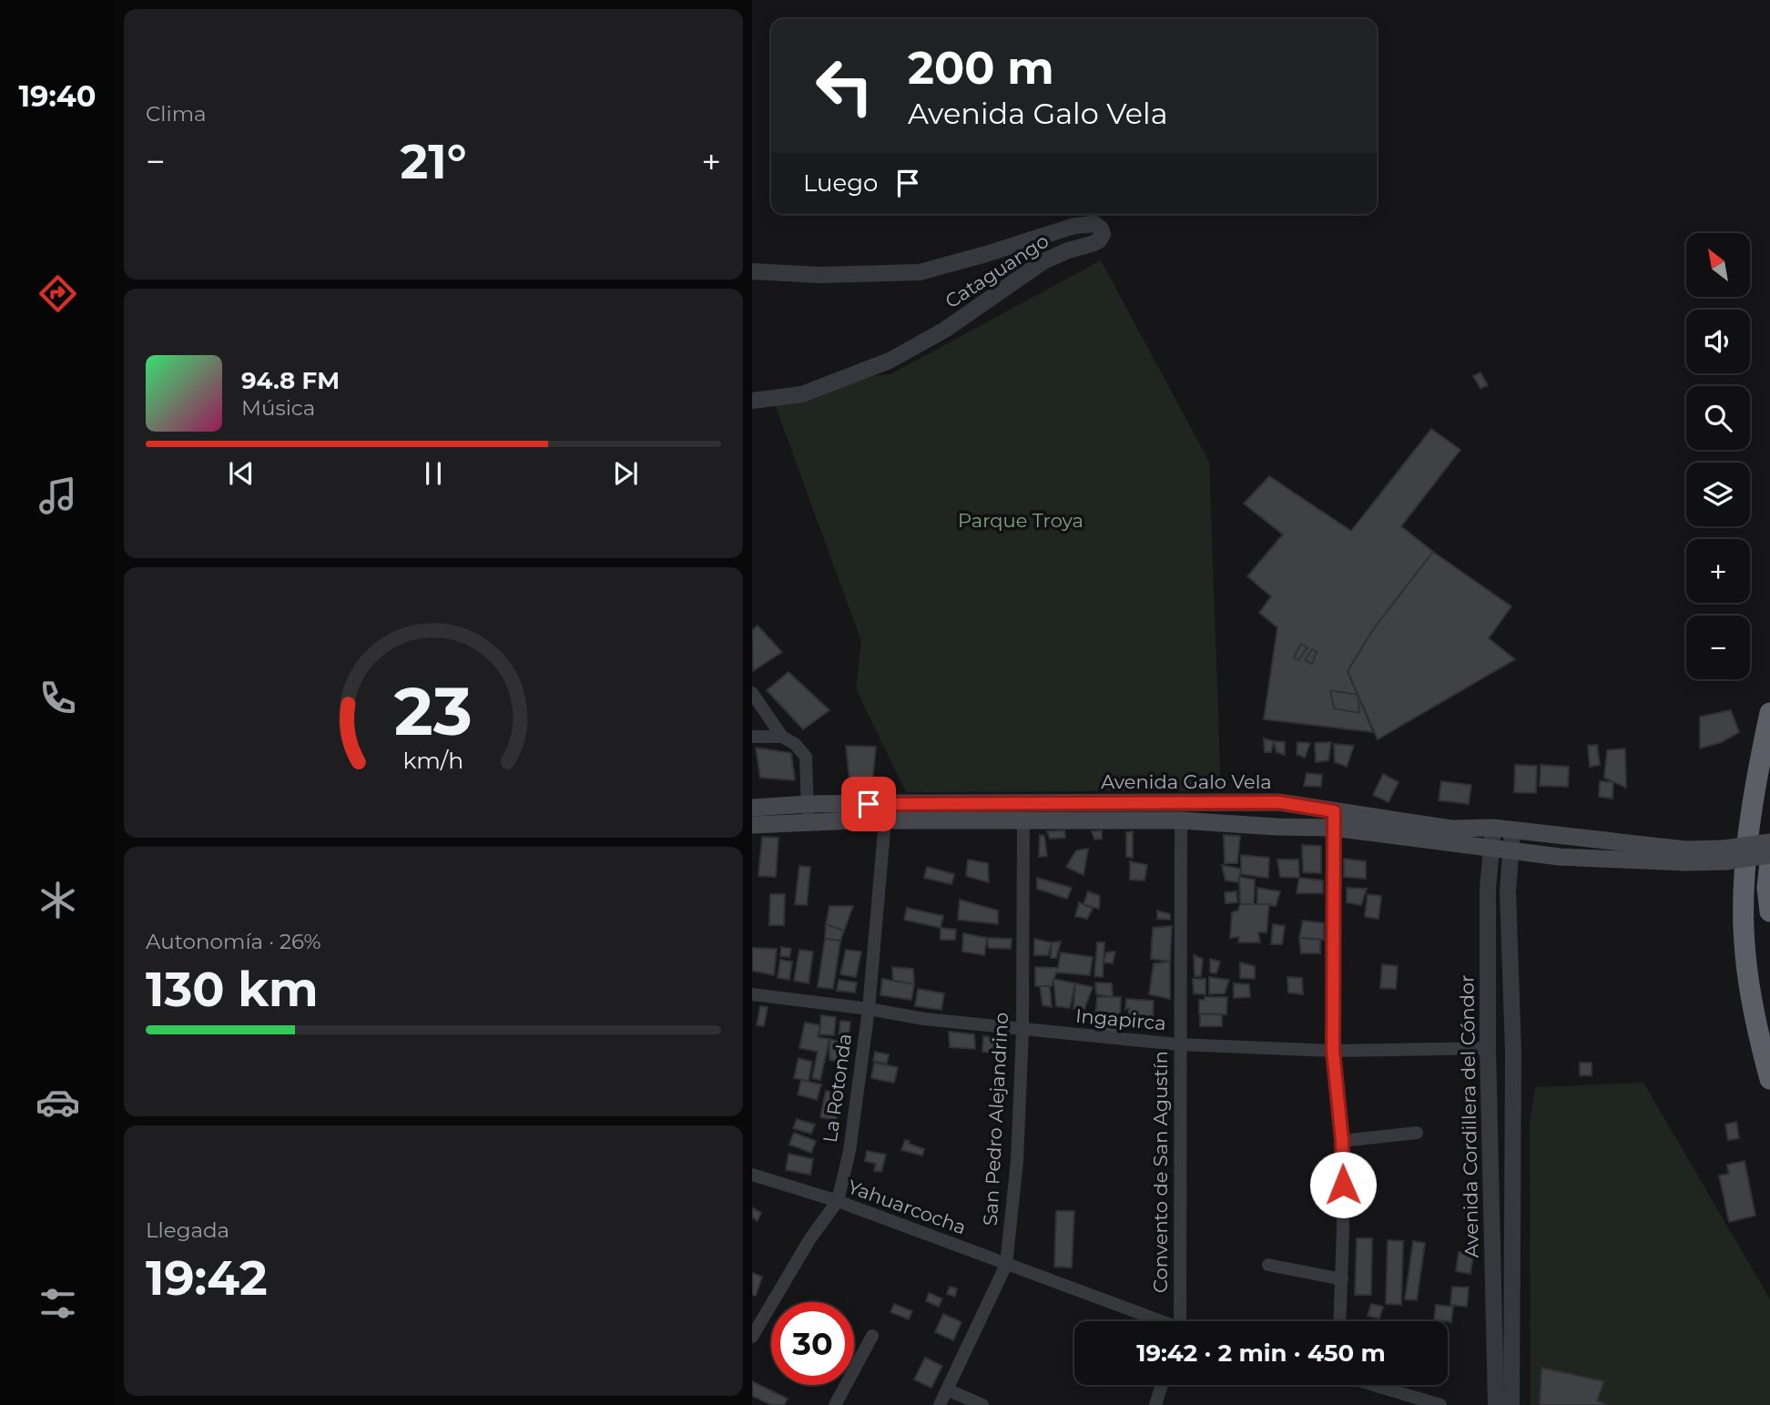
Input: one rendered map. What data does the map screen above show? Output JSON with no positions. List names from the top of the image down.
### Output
{
  "streets": {
    "main road": ["Avenida Galo Vela"],
    "street": [
      "Cataguango",
      "Ingapirca",
      "La Rotonda",
      "Avenida Cordillera del Cóndor",
      "San Pedro Alejandrino",
      "Convento de San Agustín",
      "Yahuarcocha"
    ]
  },
  "crossings": [
    ["Avenida Galo Vela", "La Rotonda"],
    ["Avenida Galo Vela", "Avenida Cordillera del Cóndor"],
    ["Avenida Galo Vela", "San Pedro Alejandrino"],
    ["Avenida Galo Vela", "Convento de San Agustín"],
    ["Ingapirca", "La Rotonda"],
    ["Ingapirca", "Avenida Cordillera del Cóndor"],
    ["Ingapirca", "San Pedro Alejandrino"],
    ["Ingapirca", "Convento de San Agustín"],
    ["La Rotonda", "Yahuarcocha"],
    ["San Pedro Alejandrino", "Yahuarcocha"]
  ],
  "parks": ["Parque Troya"],
  "north": "top left",
  "page": {
    "tabs": "19:40",
    "tile": [
      "Clima",
      ["Autonomía · 26%", "130 km"],
      ["Llegada", "19:42"]
    ],
    "turn": ["200 m", "Avenida Galo Vela"],
    "heat": ["−", "21°", "+"],
    "then": "Luego",
    "map_buttons": ["+", "−"],
    "song": ["94.8 FM", "Música"],
    "limit": "30",
    "trip": "19:42 · 2 min · 450 m",
    "gauge": ["23", "km/h"]
  }
}
